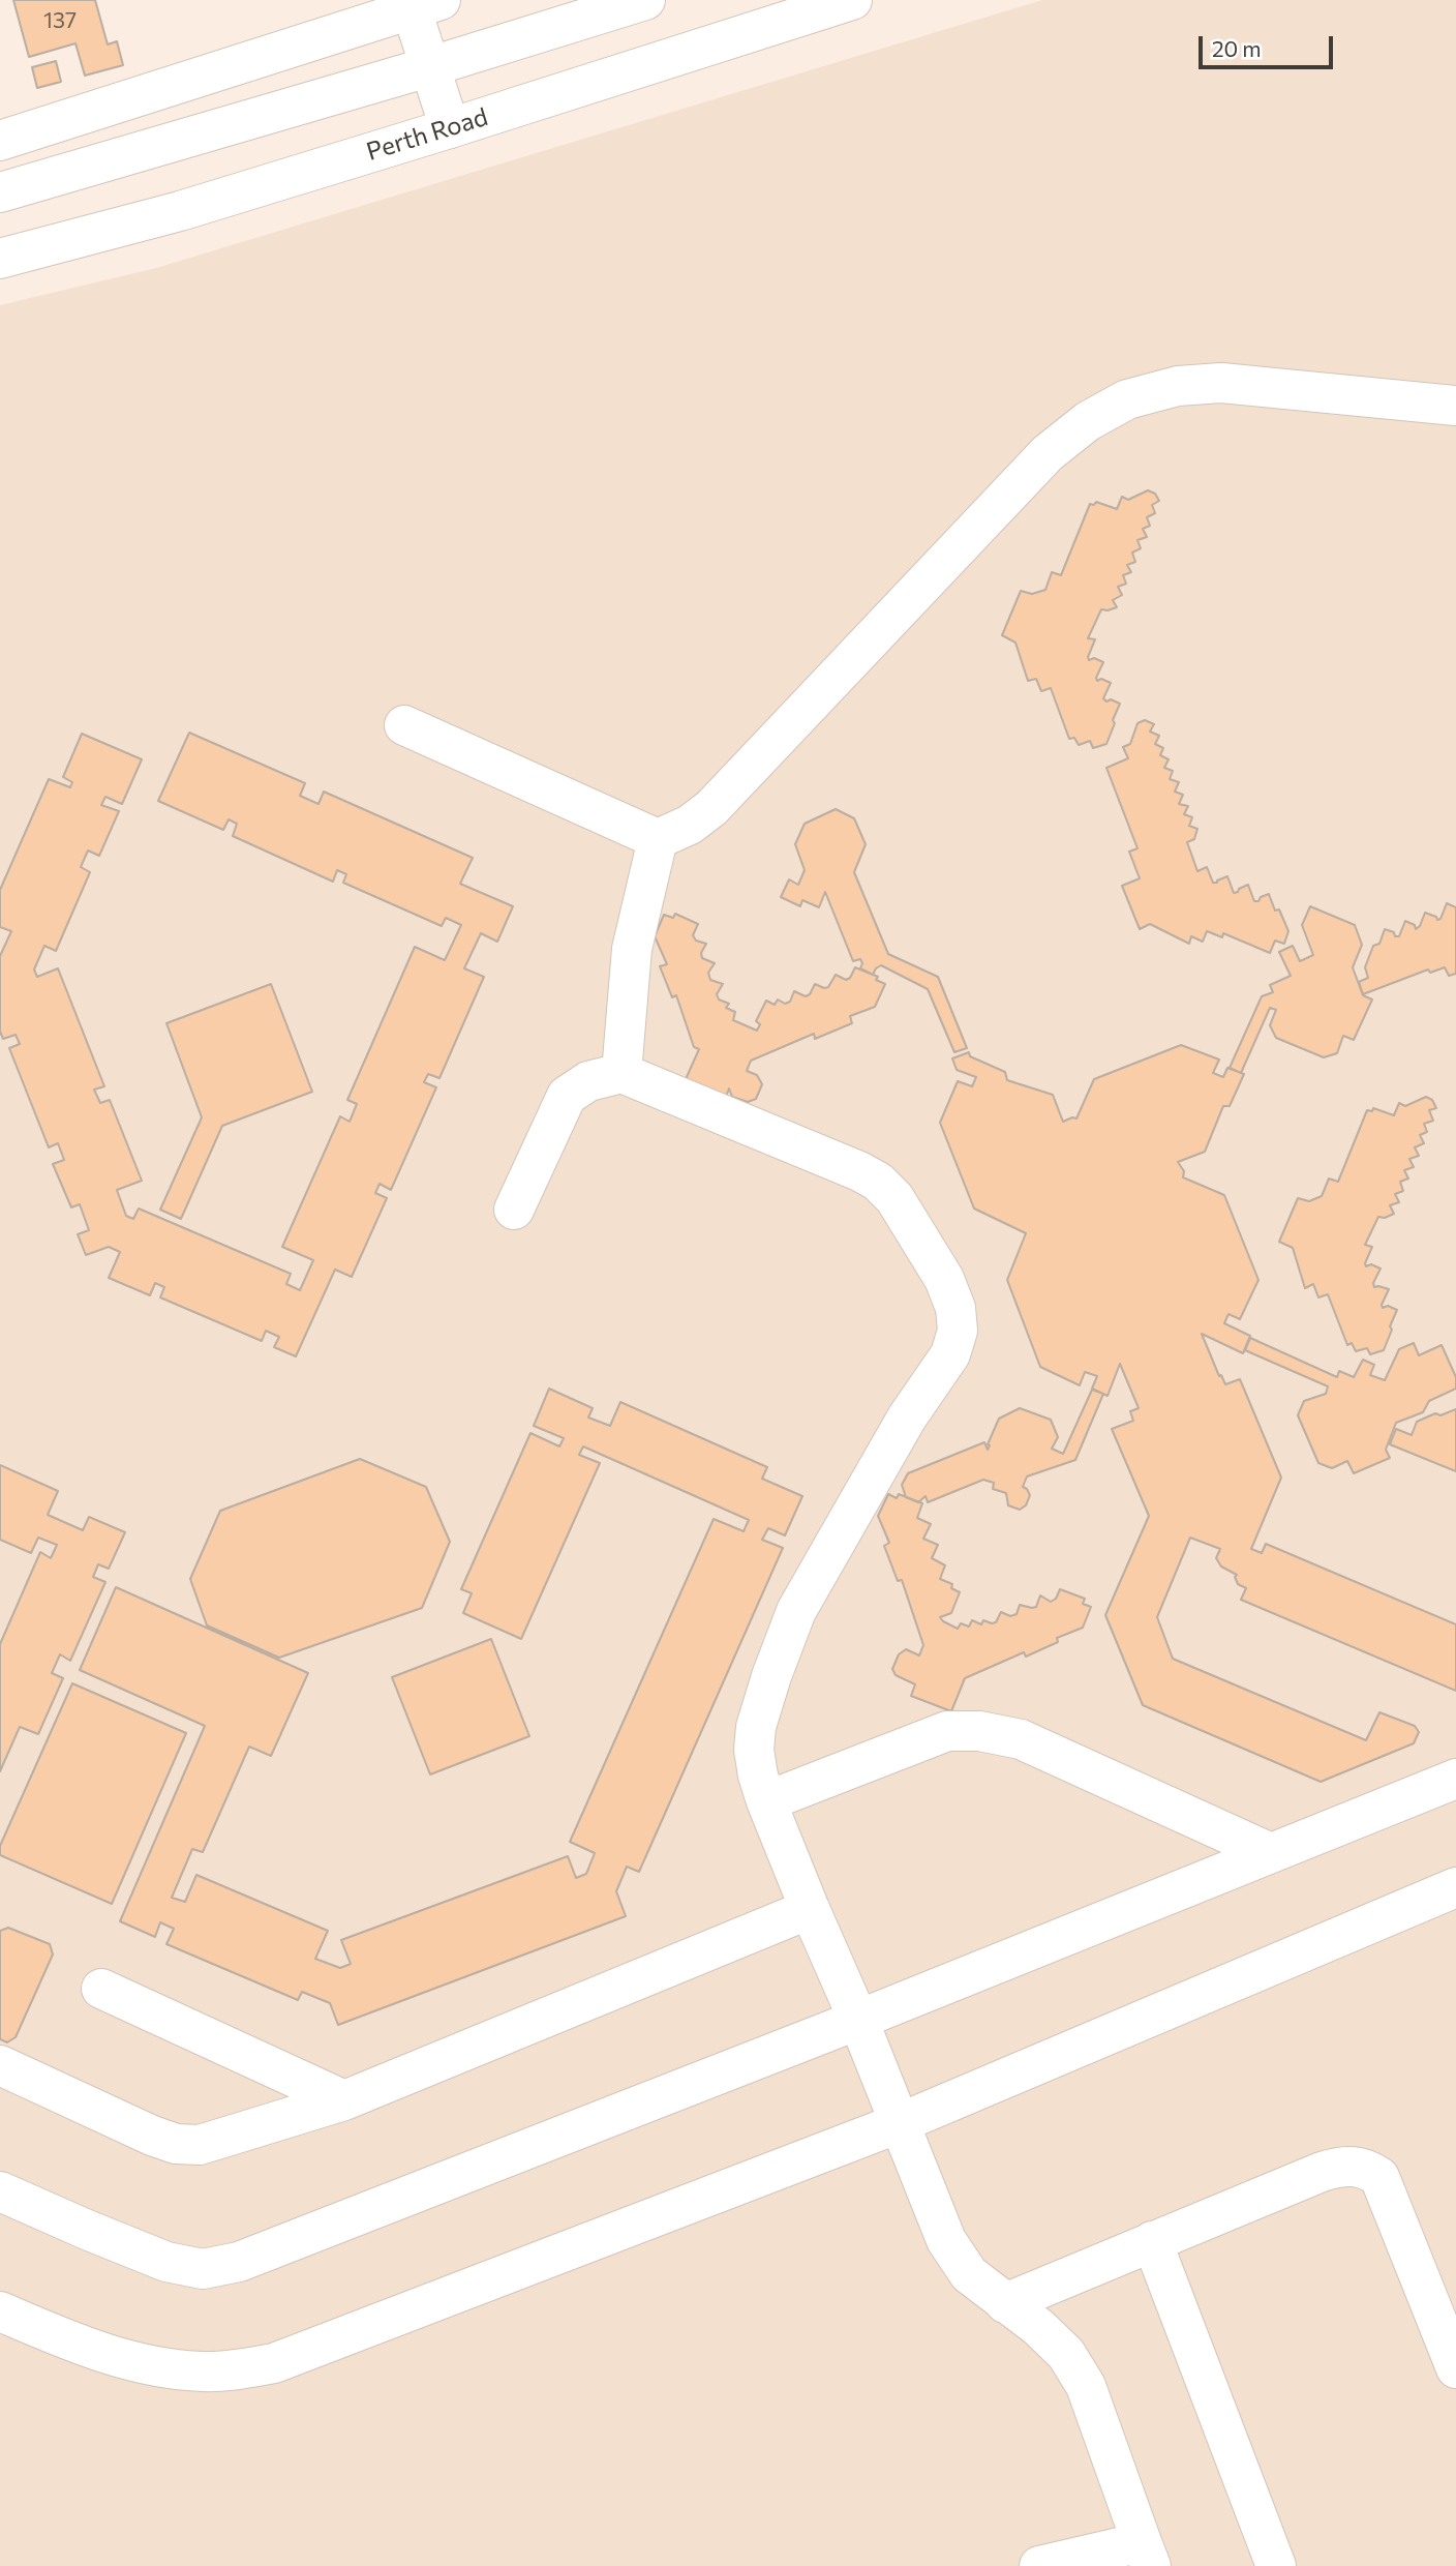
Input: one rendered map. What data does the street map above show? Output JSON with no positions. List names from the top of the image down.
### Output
{
  "streets": {
    "main road": ["Perth Road"]
  },
  "house_numbers": ["137"],
  "scale_bar": "20 m"
}
